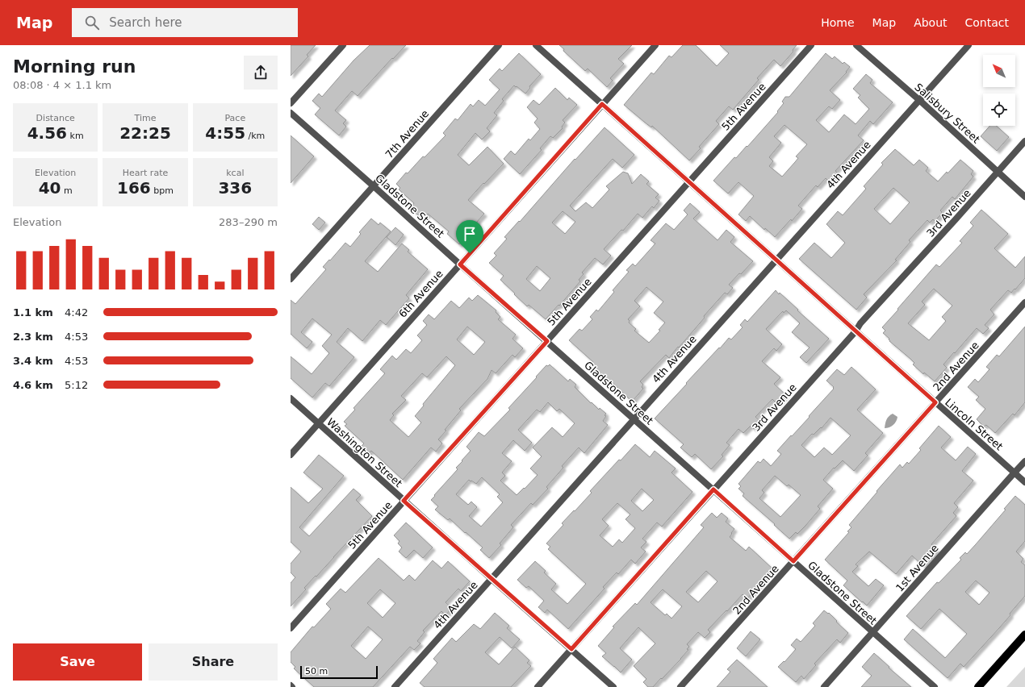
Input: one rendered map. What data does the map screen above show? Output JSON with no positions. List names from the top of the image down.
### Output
{
  "streets": {
    "street": [
      "5th Avenue",
      "Salisbury Street",
      "7th Avenue",
      "4th Avenue",
      "Gladstone Street",
      "3rd Avenue",
      "6th Avenue",
      "2nd Avenue",
      "Lincoln Street",
      "Washington Street",
      "1st Avenue"
    ]
  },
  "crossings": [
    ["5th Avenue", "Gladstone Street"],
    ["5th Avenue", "Lincoln Street"],
    ["5th Avenue", "Washington Street"],
    ["Salisbury Street", "4th Avenue"],
    ["Salisbury Street", "3rd Avenue"],
    ["7th Avenue", "Gladstone Street"],
    ["4th Avenue", "Gladstone Street"],
    ["4th Avenue", "Lincoln Street"],
    ["4th Avenue", "Washington Street"],
    ["Gladstone Street", "3rd Avenue"],
    ["Gladstone Street", "6th Avenue"],
    ["Gladstone Street", "2nd Avenue"],
    ["Gladstone Street", "1st Avenue"],
    ["3rd Avenue", "Lincoln Street"],
    ["3rd Avenue", "Washington Street"],
    ["6th Avenue", "Lincoln Street"],
    ["6th Avenue", "Washington Street"],
    ["2nd Avenue", "Lincoln Street"],
    ["Lincoln Street", "1st Avenue"]
  ],
  "scale_bar": "50 m",
  "north": "top left",
  "page": {
    "header": "Map",
    "search": "Search here",
    "nav": [
      "Home",
      "Map",
      "About",
      "Contact"
    ],
    "heading": ["Morning run", "08:08 · 4 × 1.1 km"],
    "stats": [
      ["Distance", "4.56 km"],
      ["Time", "22:25"],
      ["Pace", "4:55 /km"],
      ["Elevation", "40 m"],
      ["Heart rate", "166 bpm"],
      ["kcal", "336"]
    ],
    "chart": ["Elevation", "283–290 m"],
    "list": [
      {
        "name": "1.1 km",
        "note": "4:42"
      },
      {
        "name": "2.3 km",
        "note": "4:53"
      },
      {
        "name": "3.4 km",
        "note": "4:53"
      },
      {
        "name": "4.6 km",
        "note": "5:12"
      }
    ],
    "buttons": ["Save", "Share"],
    "scale": "50 m"
  }
}
